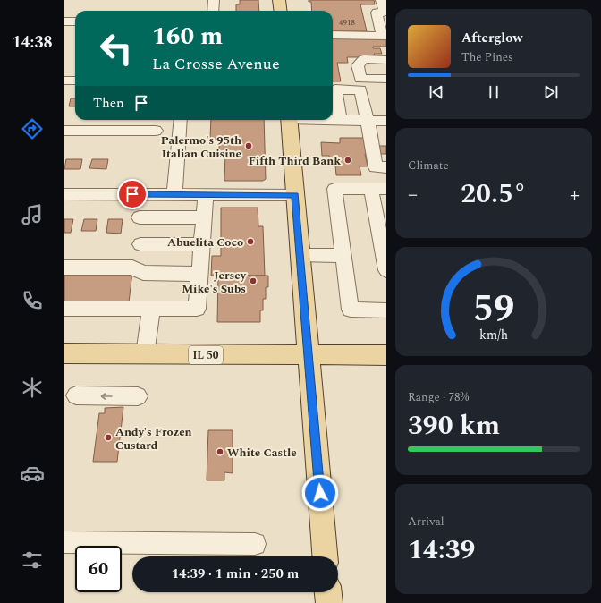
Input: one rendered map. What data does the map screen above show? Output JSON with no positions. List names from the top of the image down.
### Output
{
  "streets": {
    "main road": ["IL 50"]
  },
  "places": [
    "Palermo's 95th Italian Cuisine",
    "Fifth Third Bank",
    "Abuelita Coco",
    "Jersey Mike's Subs",
    "Andy's Frozen Custard",
    "White Castle"
  ],
  "house_numbers": ["4918"],
  "page": {
    "tabs": "14:38",
    "turn": ["160 m", "La Crosse Avenue"],
    "song": ["Afterglow", "The Pines"],
    "then": "Then",
    "tile": [
      "Climate",
      ["Range · 78%", "390 km"],
      ["Arrival", "14:39"]
    ],
    "heat": ["−", "20.5°", "+"],
    "limit": "60",
    "trip": "14:39 · 1 min · 250 m",
    "gauge": ["59", "km/h"]
  }
}
